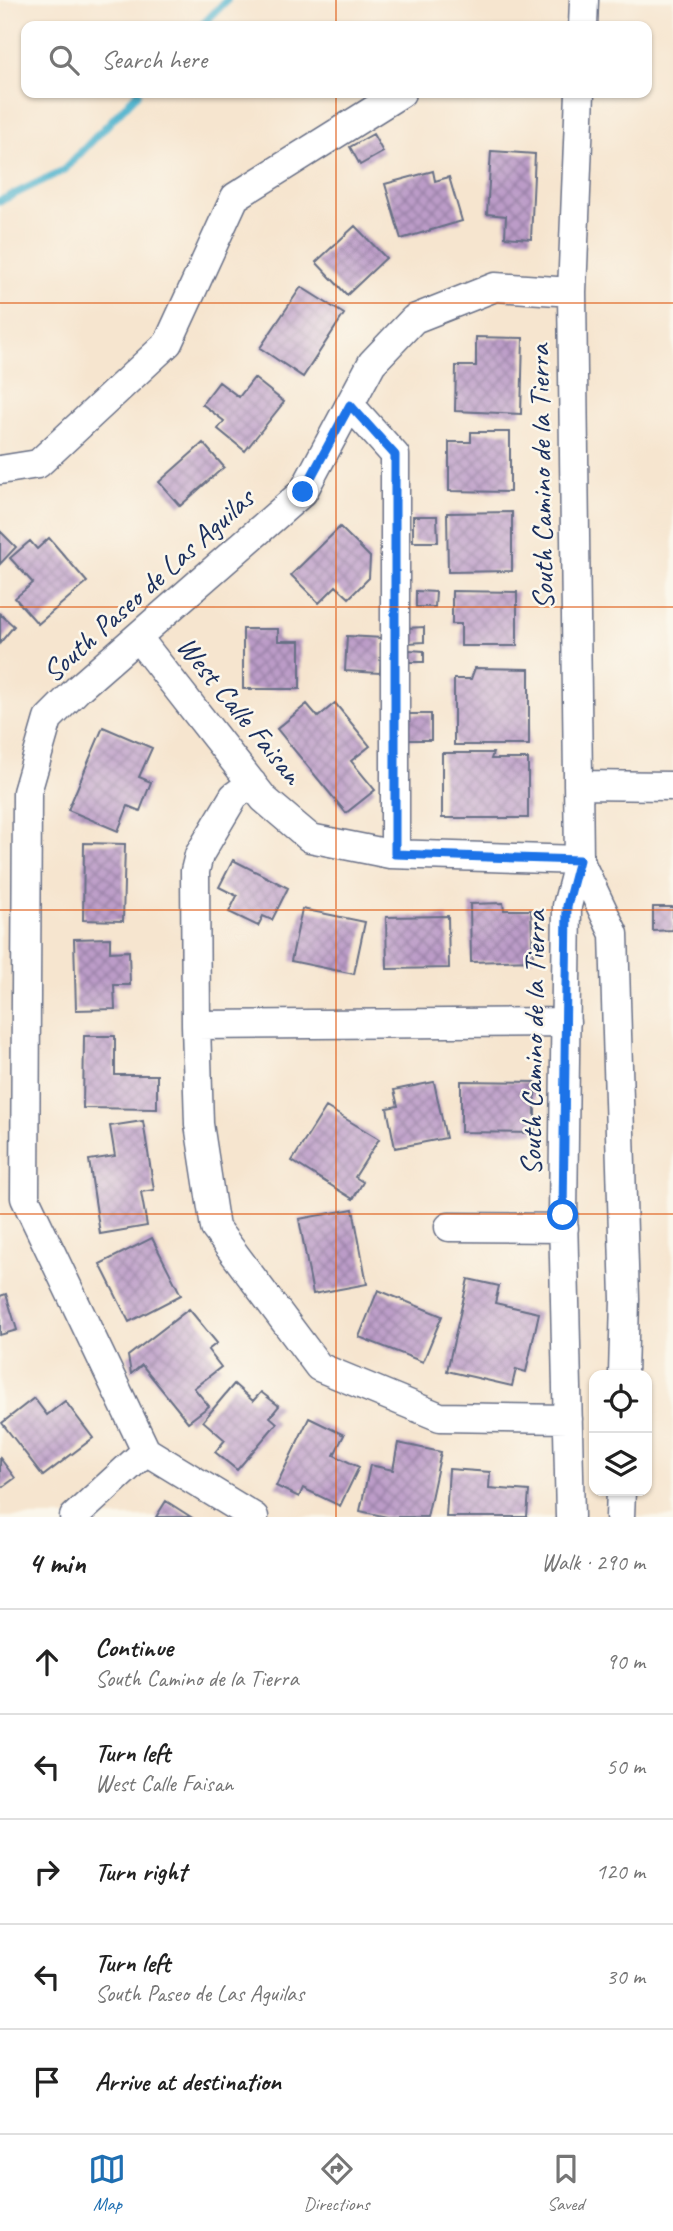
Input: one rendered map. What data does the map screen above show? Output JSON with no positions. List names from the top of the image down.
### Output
{
  "streets": {
    "street": ["South Camino de la Tierra", "South Paseo de Las Aguilas", "West Calle Faisan"]
  },
  "crossings": [
    ["South Camino de la Tierra", "South Paseo de Las Aguilas"],
    ["South Camino de la Tierra", "West Calle Faisan"],
    ["South Paseo de Las Aguilas", "West Calle Faisan"]
  ],
  "page": {
    "search": "Search here",
    "heading": ["4 min", "Walk · 290 m"],
    "list": [
      ["Continue", "South Camino de la Tierra", "90 m"],
      ["Turn left", "West Calle Faisan", "50 m"],
      ["Turn right", "120 m"],
      ["Turn left", "South Paseo de Las Aguilas", "30 m"],
      "Arrive at destination"
    ],
    "nav": ["Map", "Directions", "Saved"]
  }
}
